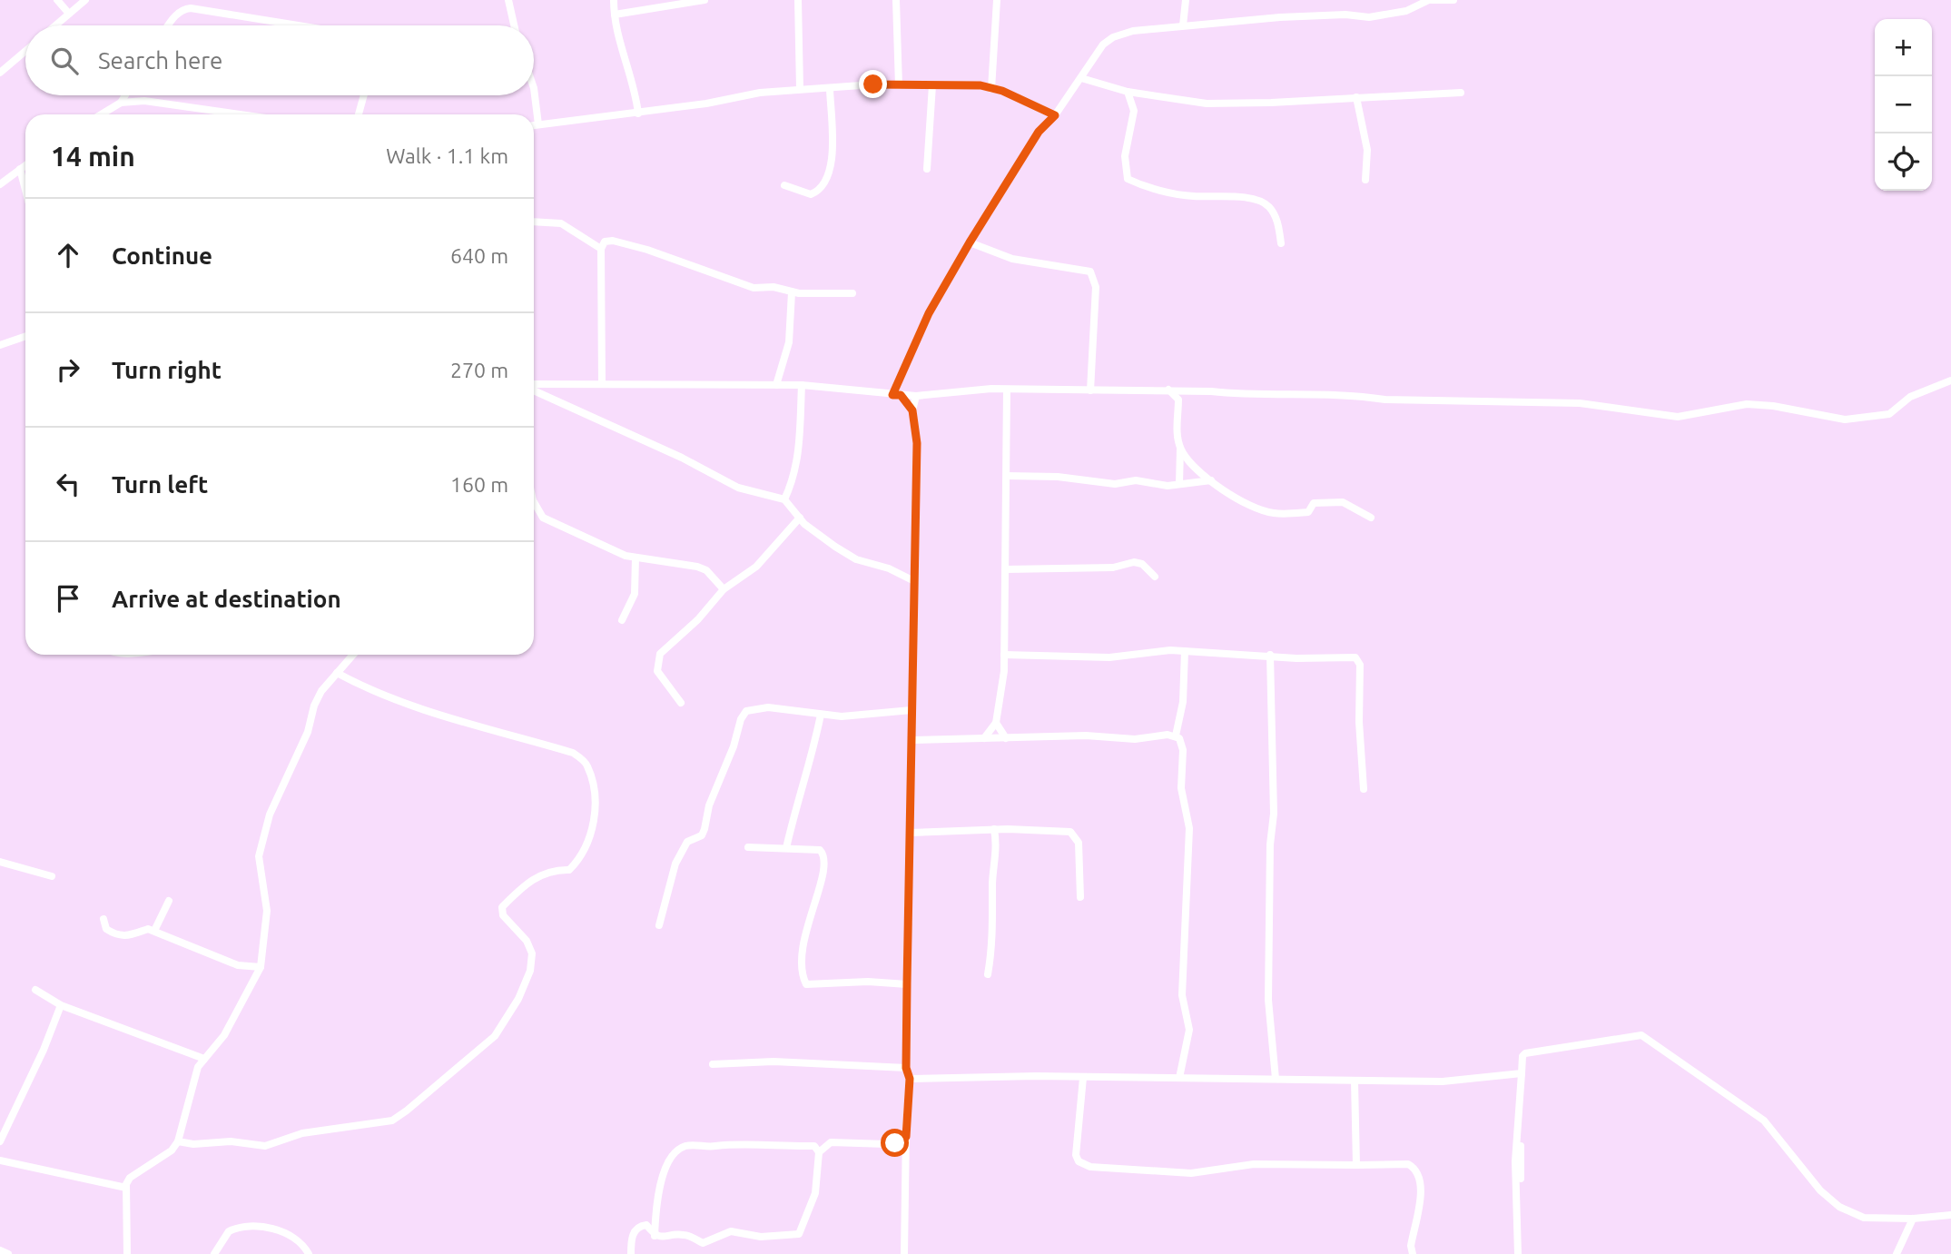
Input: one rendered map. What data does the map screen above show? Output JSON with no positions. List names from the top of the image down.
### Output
{
  "page": {
    "map_buttons": ["+", "−"],
    "search": "Search here",
    "heading": ["14 min", "Walk · 1.1 km"],
    "list": [
      ["Continue", "640 m"],
      ["Turn right", "270 m"],
      ["Turn left", "160 m"],
      "Arrive at destination"
    ]
  }
}
